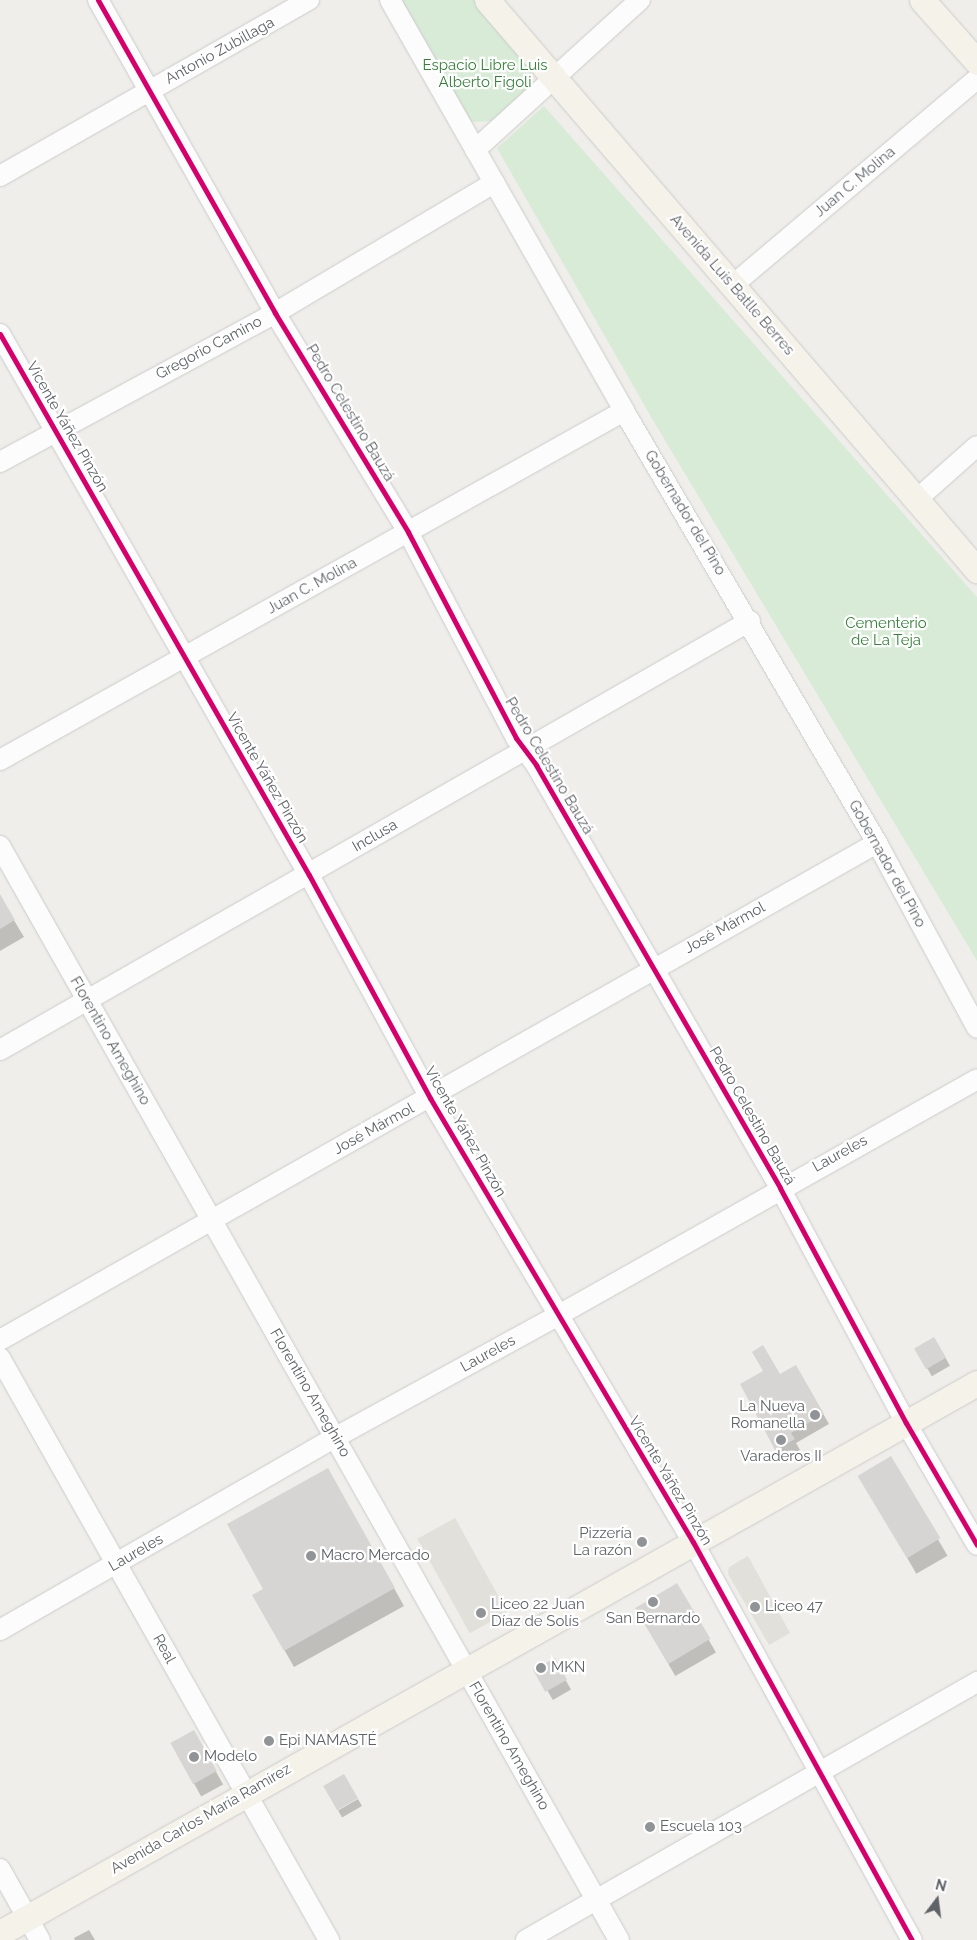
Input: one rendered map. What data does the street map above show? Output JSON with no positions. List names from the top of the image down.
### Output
{
  "streets": {
    "main road": ["Avenida Luis Batlle Berres", "Avenida Carlos María Ramírez"],
    "street": [
      "Antonio Zubillaga",
      "Juan C. Molina",
      "Gregorio Camino",
      "Pedro Celestino Bauzá",
      "Vicente Yáñez Pinzón",
      "Gobernador del Pino",
      "Inclusa",
      "José Mármol",
      "Florentino Ameghino",
      "Laureles",
      "Real"
    ]
  },
  "crossings": [
    ["Antonio Zubillaga", "Pedro Celestino Bauzá"],
    ["Juan C. Molina", "Avenida Luis Batlle Berres"],
    ["Juan C. Molina", "Pedro Celestino Bauzá"],
    ["Juan C. Molina", "Vicente Yáñez Pinzón"],
    ["Juan C. Molina", "Gobernador del Pino"],
    ["Gregorio Camino", "Pedro Celestino Bauzá"],
    ["Gregorio Camino", "Vicente Yáñez Pinzón"],
    ["Gregorio Camino", "Gobernador del Pino"],
    ["Pedro Celestino Bauzá", "Inclusa"],
    ["Pedro Celestino Bauzá", "José Mármol"],
    ["Pedro Celestino Bauzá", "Laureles"],
    ["Pedro Celestino Bauzá", "Avenida Carlos María Ramírez"],
    ["Vicente Yáñez Pinzón", "Inclusa"],
    ["Vicente Yáñez Pinzón", "José Mármol"],
    ["Vicente Yáñez Pinzón", "Laureles"],
    ["Vicente Yáñez Pinzón", "Avenida Carlos María Ramírez"],
    ["Gobernador del Pino", "Inclusa"],
    ["Gobernador del Pino", "José Mármol"],
    ["Inclusa", "Florentino Ameghino"],
    ["José Mármol", "Florentino Ameghino"],
    ["Florentino Ameghino", "Laureles"],
    ["Florentino Ameghino", "Avenida Carlos María Ramírez"],
    ["Laureles", "Real"],
    ["Real", "Avenida Carlos María Ramírez"]
  ],
  "parks": ["Espacio Libre Luis Alberto Figoli", "Cementerio de La Teja"],
  "places": [
    "La Nueva Romanella",
    "Varaderos II",
    "Pizzería La razón",
    "Macro Mercado",
    "San Bernardo",
    "Liceo 47",
    "Liceo 22 Juan Díaz de Solís",
    "MKN",
    "Epi NAMASTÉ",
    "Modelo",
    "Escuela 103"
  ],
  "north": "top"
}
